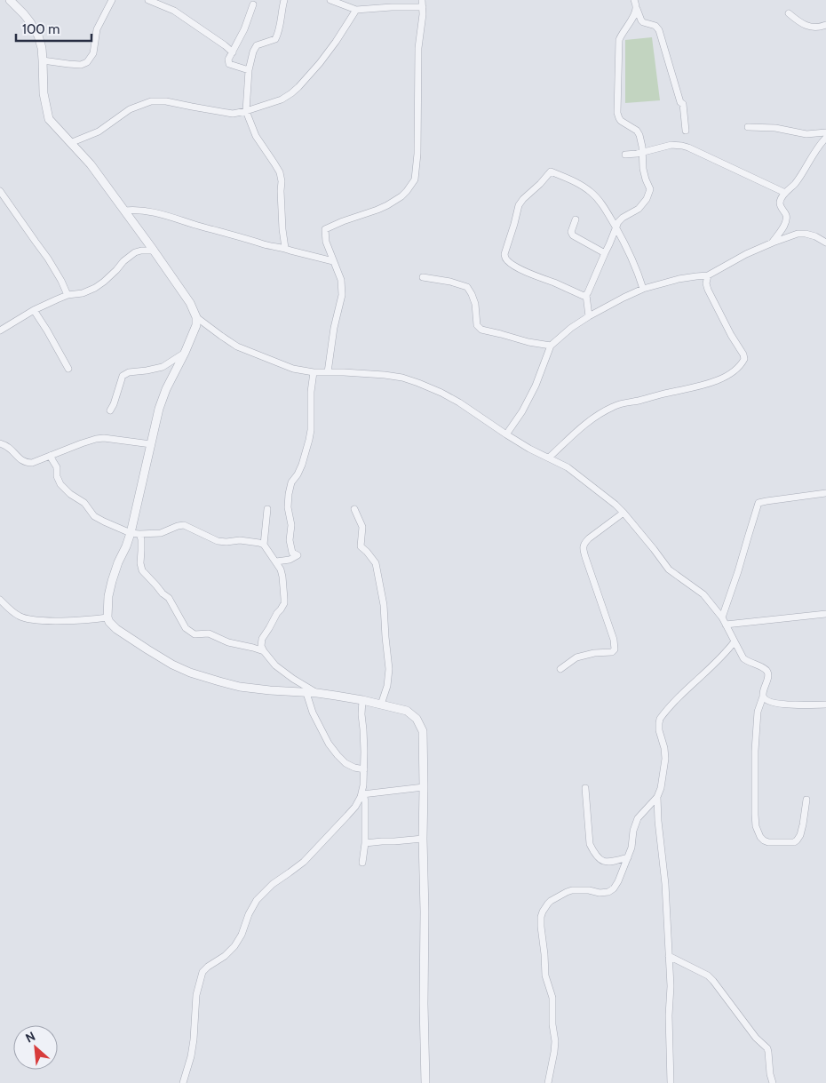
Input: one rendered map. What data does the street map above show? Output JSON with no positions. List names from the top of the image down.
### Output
{
  "scale_bar": "100 m",
  "north": "top left"
}
